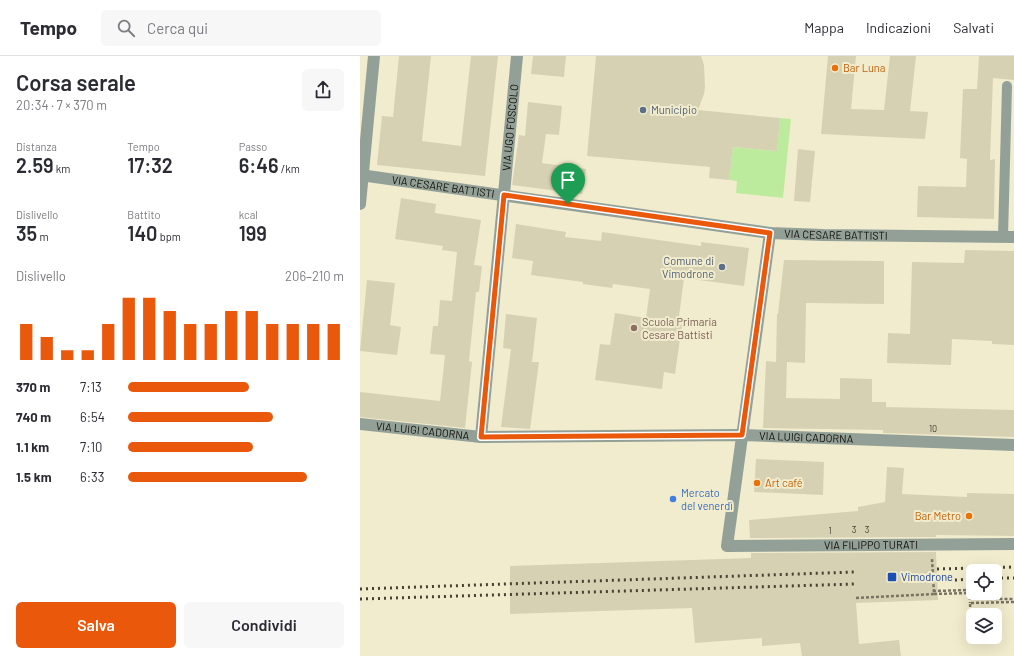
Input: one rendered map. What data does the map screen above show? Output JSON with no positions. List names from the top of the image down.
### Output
{
  "streets": {
    "street": [
      "VIA UGO FOSCOLO",
      "VIA CESARE BATTISTI",
      "VIA LUIGI CADORNA",
      "VIA FILIPPO TURATI"
    ]
  },
  "crossings": [
    ["VIA UGO FOSCOLO", "VIA CESARE BATTISTI"],
    ["VIA UGO FOSCOLO", "VIA LUIGI CADORNA"],
    ["VIA LUIGI CADORNA", "VIA FILIPPO TURATI"]
  ],
  "places": {
    "other": [
      "Bar Luna",
      "Municipio",
      "Comune di Vimodrone",
      "Scuola Primaria Cesare Battisti",
      "Art café",
      "Mercato del venerdì",
      "Bar Metro"
    ],
    "transit": ["Vimodrone"]
  },
  "house_numbers": [
    "10",
    "3",
    "3",
    "1"
  ],
  "page": {
    "header": "Tempo",
    "search": "Cerca qui",
    "nav": ["Mappa", "Indicazioni", "Salvati"],
    "heading": ["Corsa serale", "20:34 · 7 × 370 m"],
    "stats": [
      ["Distanza", "2.59 km"],
      ["Tempo", "17:32"],
      ["Passo", "6:46 /km"],
      ["Dislivello", "35 m"],
      ["Battito", "140 bpm"],
      ["kcal", "199"]
    ],
    "chart": ["Dislivello", "206–210 m"],
    "list": [
      {
        "name": "370 m",
        "note": "7:13"
      },
      {
        "name": "740 m",
        "note": "6:54"
      },
      {
        "name": "1.1 km",
        "note": "7:10"
      },
      {
        "name": "1.5 km",
        "note": "6:33"
      }
    ],
    "buttons": ["Salva", "Condividi"]
  }
}
